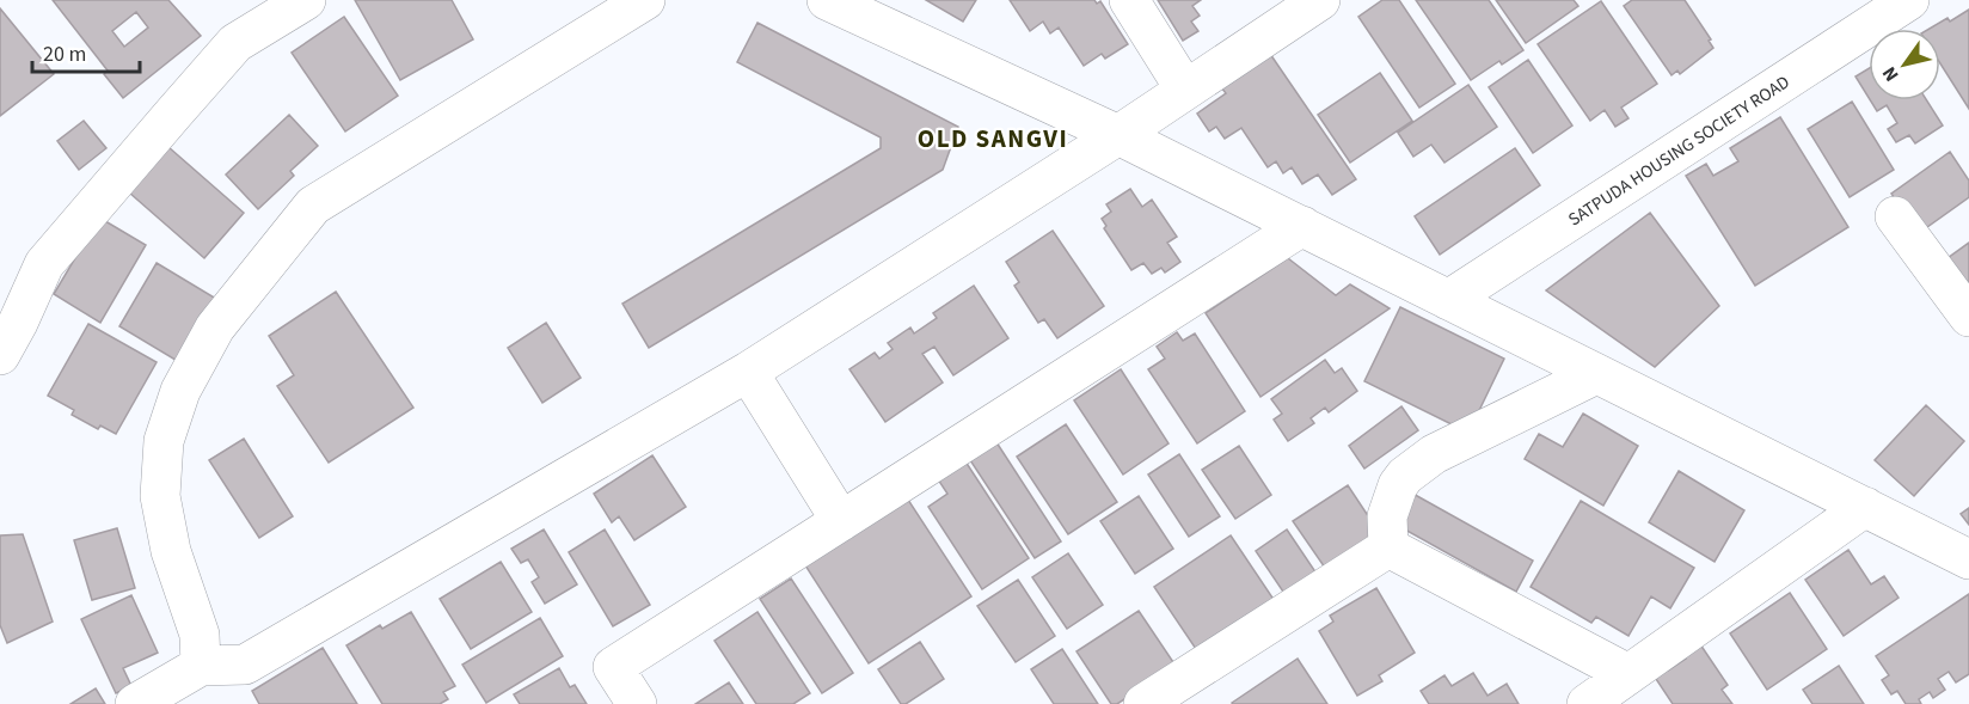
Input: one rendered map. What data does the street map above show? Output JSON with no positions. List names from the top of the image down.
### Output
{
  "streets": {
    "street": ["SATPUDA HOUSING SOCIETY ROAD"]
  },
  "districts": ["OLD SANGVI"],
  "scale_bar": "20 m",
  "north": "bottom left"
}
